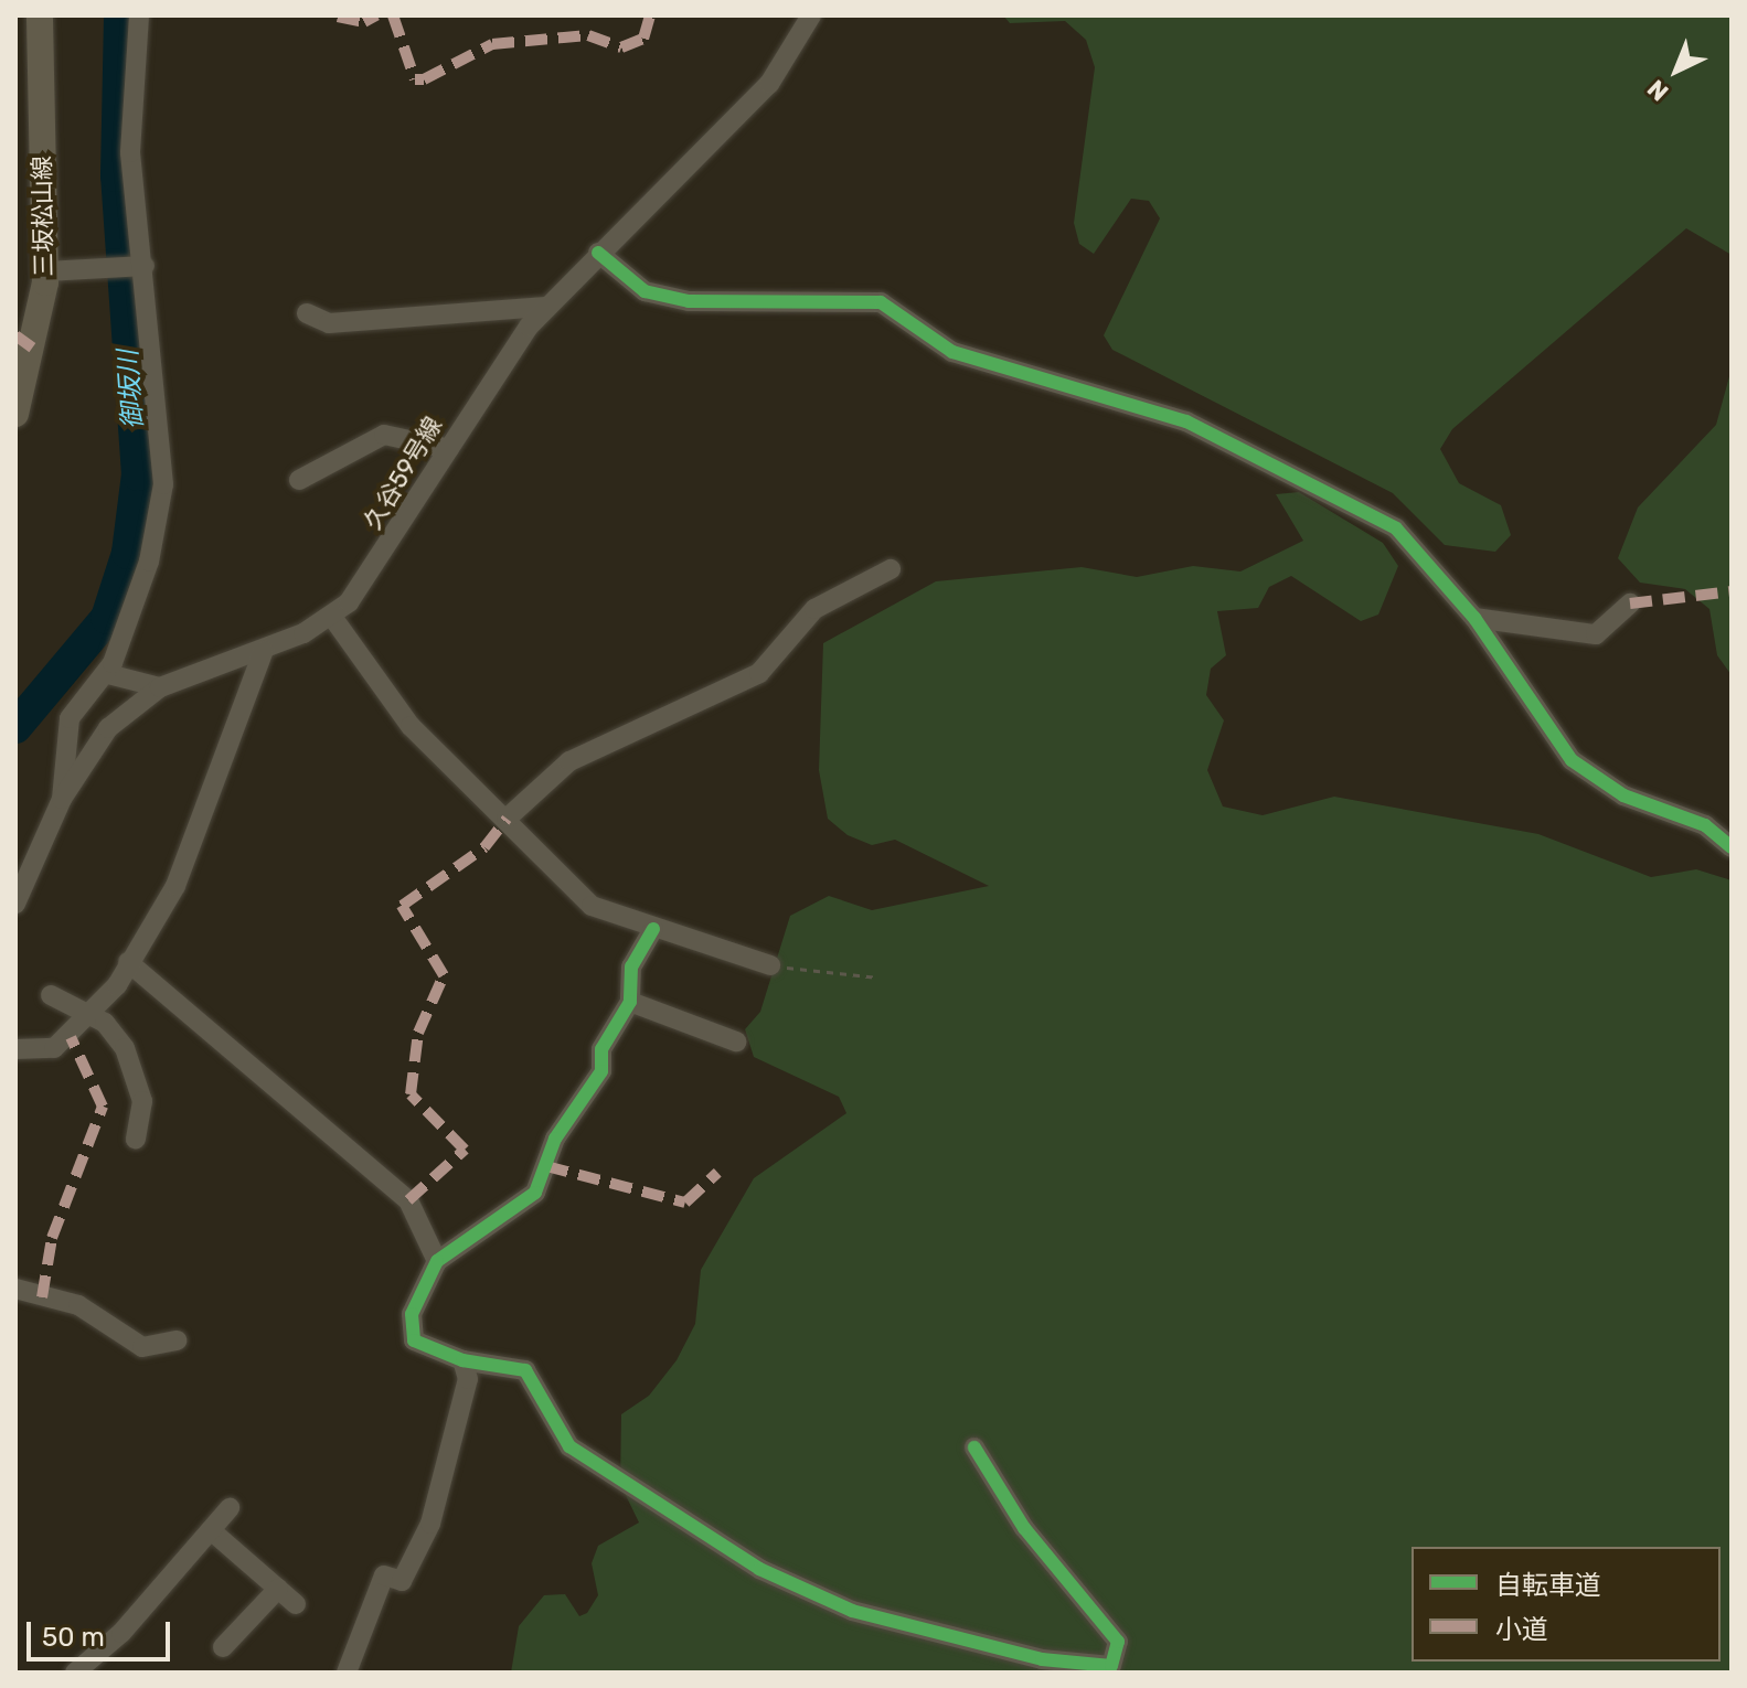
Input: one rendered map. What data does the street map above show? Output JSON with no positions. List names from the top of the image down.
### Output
{
  "streets": {
    "main road": ["三坂松山線"],
    "street": ["久谷59号線"]
  },
  "water": ["御坂川"],
  "legend": ["自転車道", "小道"],
  "scale_bar": "50 m",
  "north": "bottom left"
}
